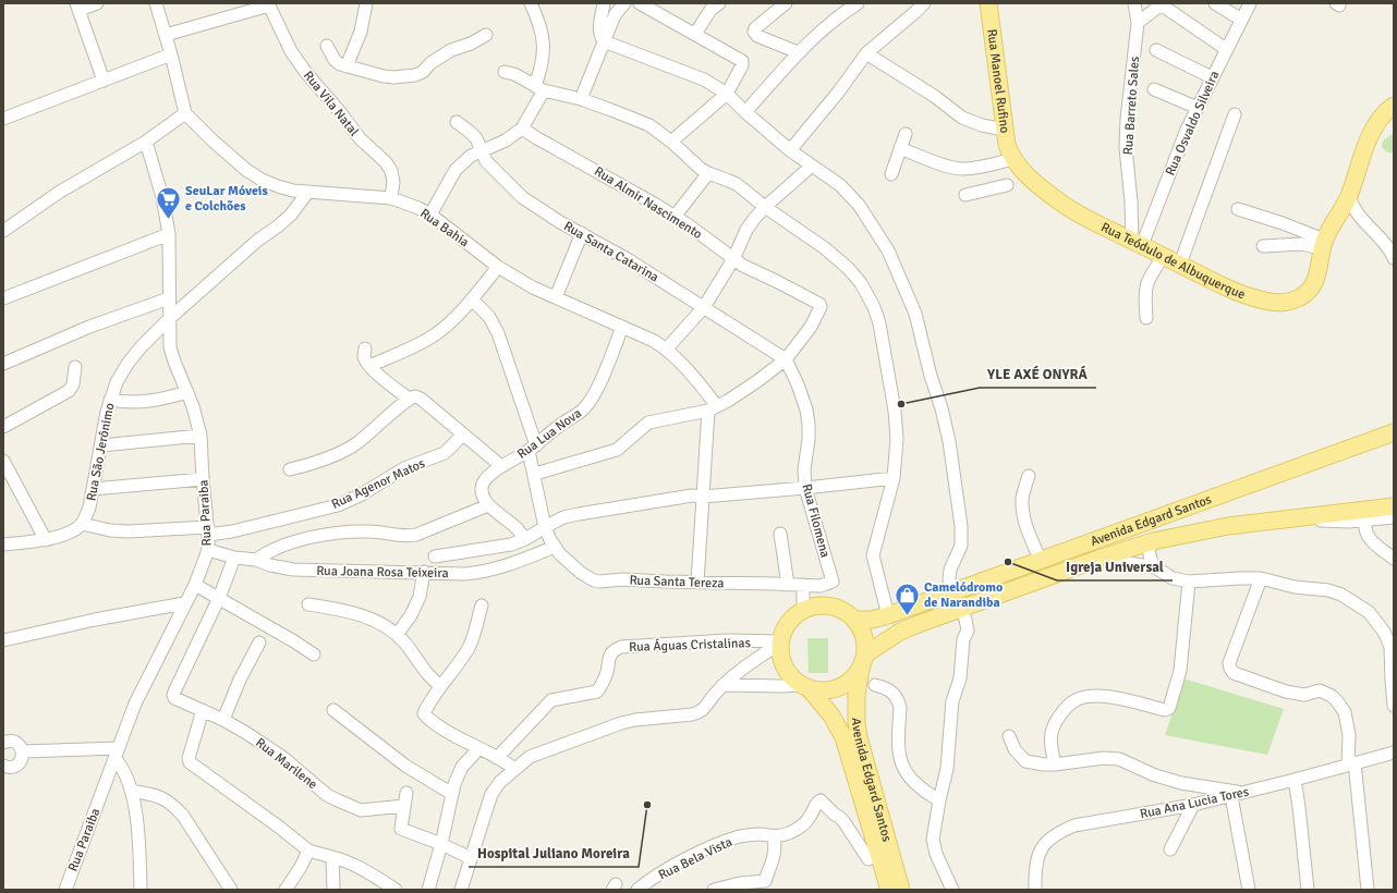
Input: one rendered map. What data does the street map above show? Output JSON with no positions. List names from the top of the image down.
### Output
{
  "streets": {
    "main road": ["Rua Manoel Rufino", "Rua Teódulo de Albuquerque", "Avenida Edgard Santos"],
    "street": [
      "Rua Vila Natal",
      "Rua Barreto Sales",
      "Rua Osvaldo Silveira",
      "Rua Almir Nascimento",
      "Rua Bahia",
      "Rua Santa Catarina",
      "Rua Lua Nova",
      "Rua São Jerônimo",
      "Rua Agenor Matos",
      "Rua Paraiba",
      "Rua Filomena",
      "Rua Joana Rosa Teixeira",
      "Rua Santa Tereza",
      "Rua Águas Cristalinas",
      "Rua Marilene",
      "Rua Ana Lucia Tores",
      "Rua Bela Vista"
    ]
  },
  "crossings": [
    ["Rua Manoel Rufino", "Rua Teódulo de Albuquerque"],
    ["Rua Vila Natal", "Rua Bahia"],
    ["Rua Barreto Sales", "Rua Osvaldo Silveira"],
    ["Rua Barreto Sales", "Rua Teódulo de Albuquerque"],
    ["Rua Osvaldo Silveira", "Rua Teódulo de Albuquerque"],
    ["Rua Almir Nascimento", "Rua Santa Catarina"],
    ["Rua Almir Nascimento", "Rua Filomena"],
    ["Rua Bahia", "Rua Lua Nova"],
    ["Rua Bahia", "Rua São Jerônimo"],
    ["Rua Santa Catarina", "Rua Filomena"],
    ["Rua Lua Nova", "Rua Santa Tereza"],
    ["Rua São Jerônimo", "Rua Agenor Matos"],
    ["Rua São Jerônimo", "Rua Paraiba"],
    ["Rua Agenor Matos", "Rua Paraiba"],
    ["Rua Paraiba", "Rua Joana Rosa Teixeira"],
    ["Rua Filomena", "Rua Santa Tereza"],
    ["Avenida Edgard Santos", "Rua Águas Cristalinas"],
    ["Rua Joana Rosa Teixeira", "Rua Santa Tereza"]
  ],
  "places": {
    "supermarket": ["SeuLar Móveis e Colchões"],
    "other": ["YLE AXÉ ONYRÁ", "Igreja Universal", "Hospital Juliano Moreira"],
    "shop": ["Camelódromo de Narandiba"]
  }
}
